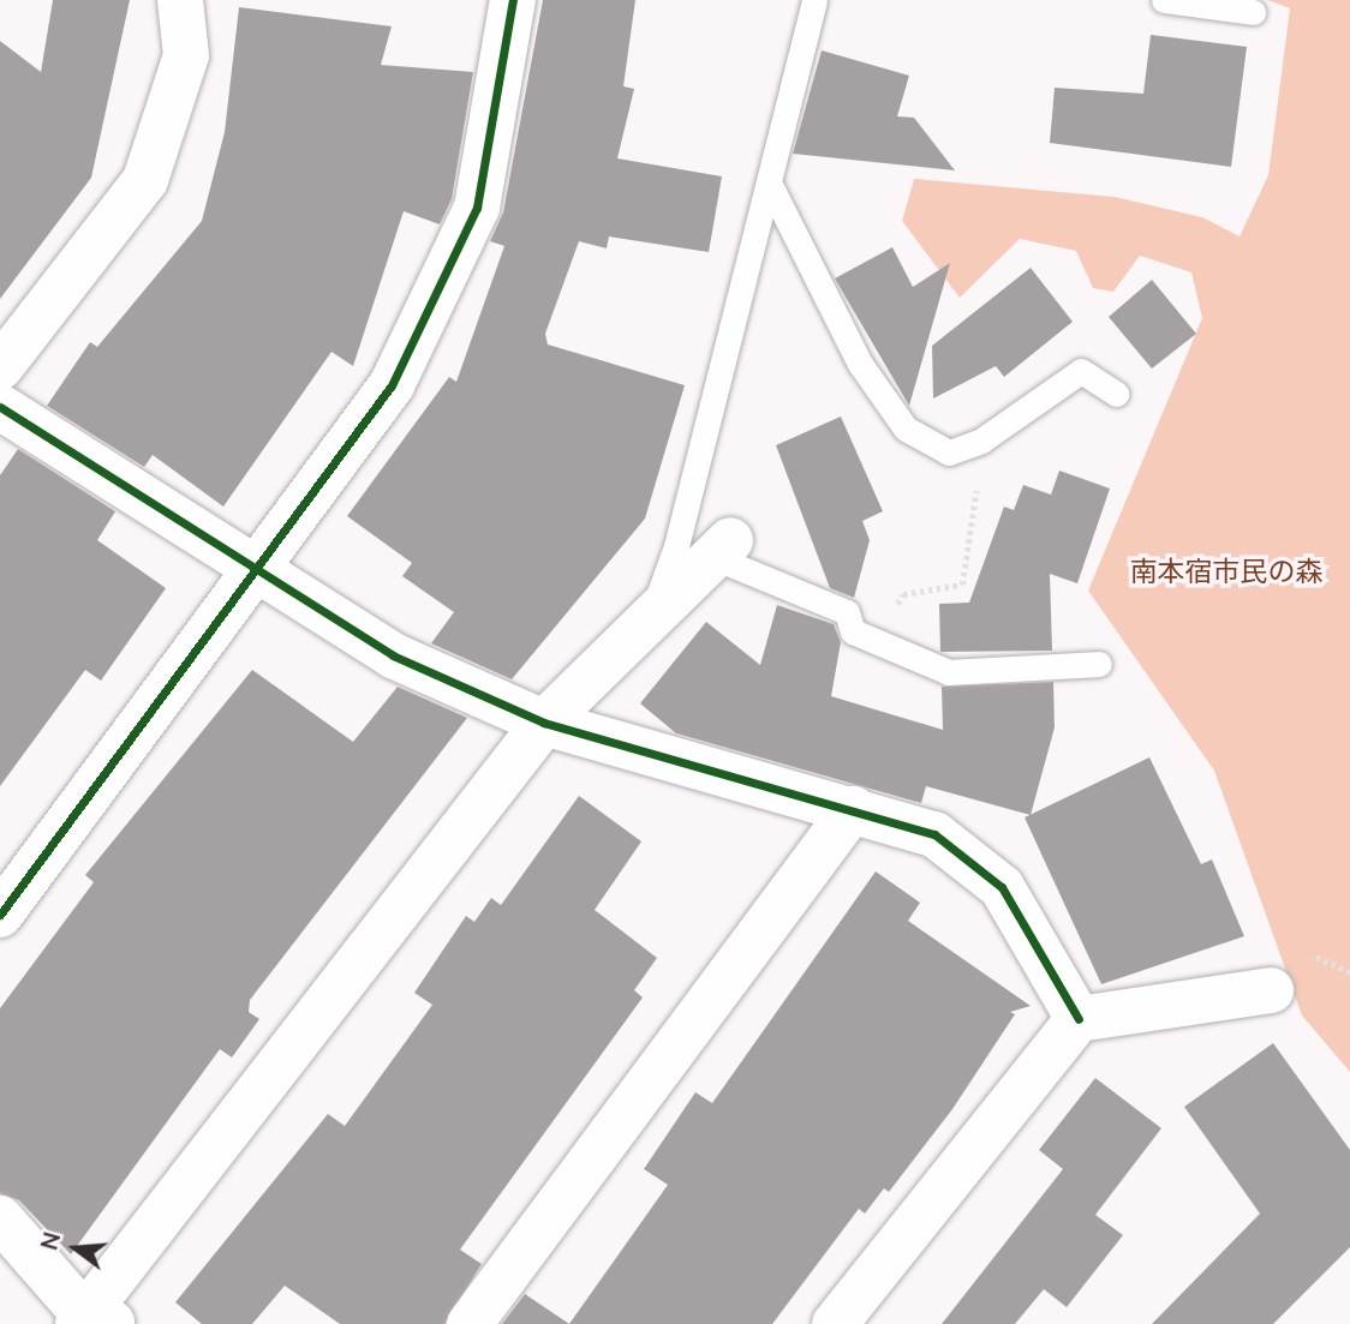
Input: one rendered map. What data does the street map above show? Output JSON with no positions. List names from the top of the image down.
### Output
{
  "parks": ["南本宿市民の森"],
  "north": "left"
}
